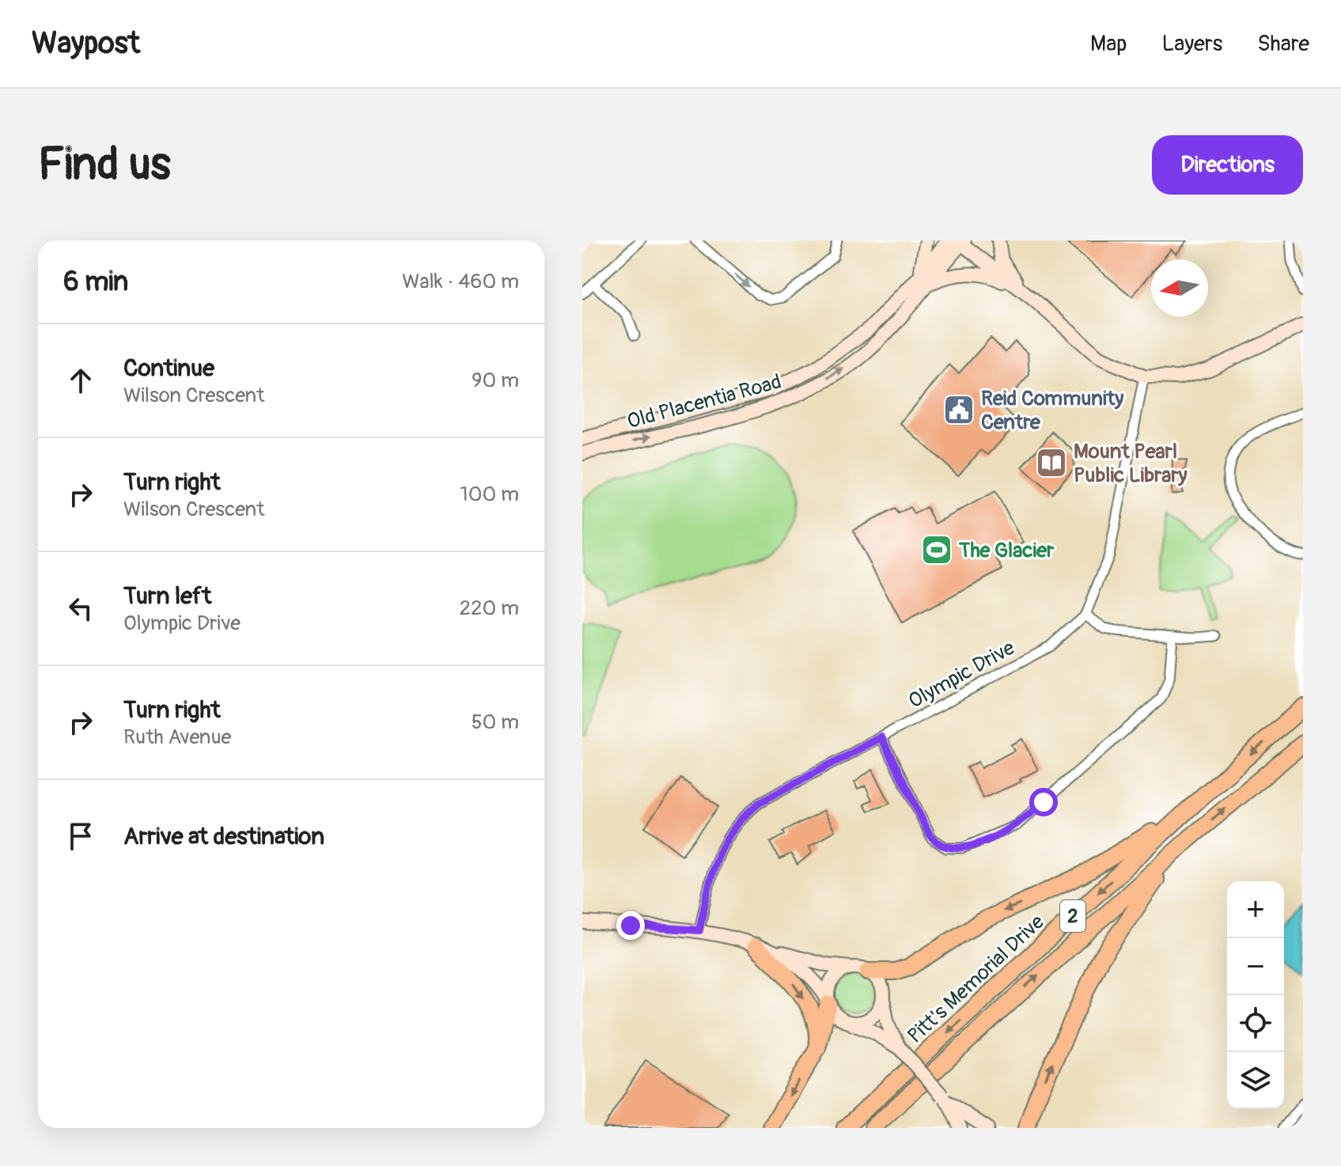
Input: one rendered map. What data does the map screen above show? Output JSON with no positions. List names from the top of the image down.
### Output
{
  "streets": {
    "highway": ["2", "Pitt's Memorial Drive"],
    "main road": ["Old Placentia Road"],
    "street": ["Olympic Drive"]
  },
  "places": {
    "public building": ["Reid Community Centre"],
    "library": ["Mount Pearl Public Library"],
    "sports": ["The Glacier"]
  },
  "north": "left",
  "page": {
    "header": "Waypost",
    "nav": ["Map", "Layers", "Share"],
    "buttons": "Directions",
    "title": "Find us",
    "heading": ["6 min", "Walk · 460 m"],
    "list": [
      ["Continue", "Wilson Crescent", "90 m"],
      ["Turn right", "Wilson Crescent", "100 m"],
      ["Turn left", "Olympic Drive", "220 m"],
      ["Turn right", "Ruth Avenue", "50 m"],
      "Arrive at destination"
    ],
    "map_buttons": ["+", "−"]
  }
}
